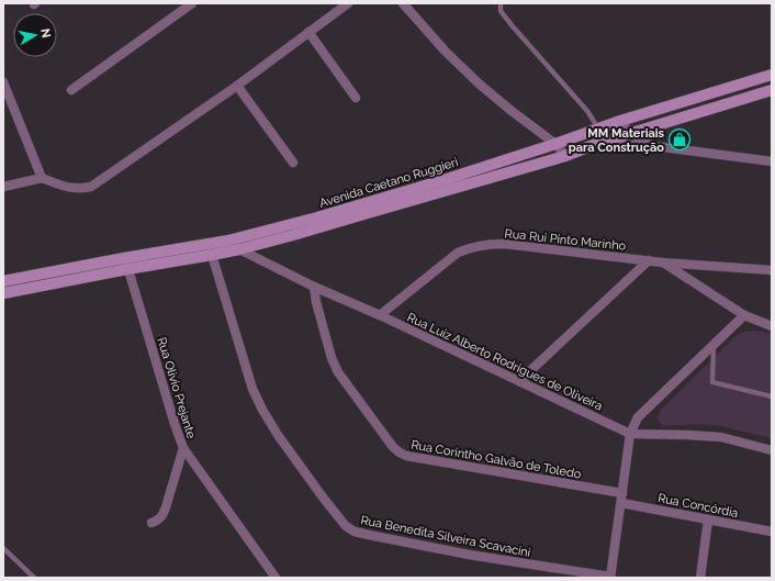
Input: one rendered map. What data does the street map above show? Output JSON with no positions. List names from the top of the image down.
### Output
{
  "streets": {
    "main road": ["Avenida Caetano Ruggieri"],
    "street": [
      "Rua Rui Pinto Marinho",
      "Rua Luiz Alberto Rodrigues de Oliveira",
      "Rua Olivio Prejante",
      "Rua Corintho Galvão de Toledo",
      "Rua Concórdia",
      "Rua Benedita Silveira Scavacini"
    ]
  },
  "crossings": [
    ["Avenida Caetano Ruggieri", "Rua Luiz Alberto Rodrigues de Oliveira"],
    ["Avenida Caetano Ruggieri", "Rua Olivio Prejante"],
    ["Avenida Caetano Ruggieri", "Rua Benedita Silveira Scavacini"],
    ["Rua Rui Pinto Marinho", "Rua Luiz Alberto Rodrigues de Oliveira"],
    ["Rua Luiz Alberto Rodrigues de Oliveira", "Rua Corintho Galvão de Toledo"]
  ],
  "places": {
    "shop": ["MM Materiais para Construção"]
  },
  "north": "right"
}
